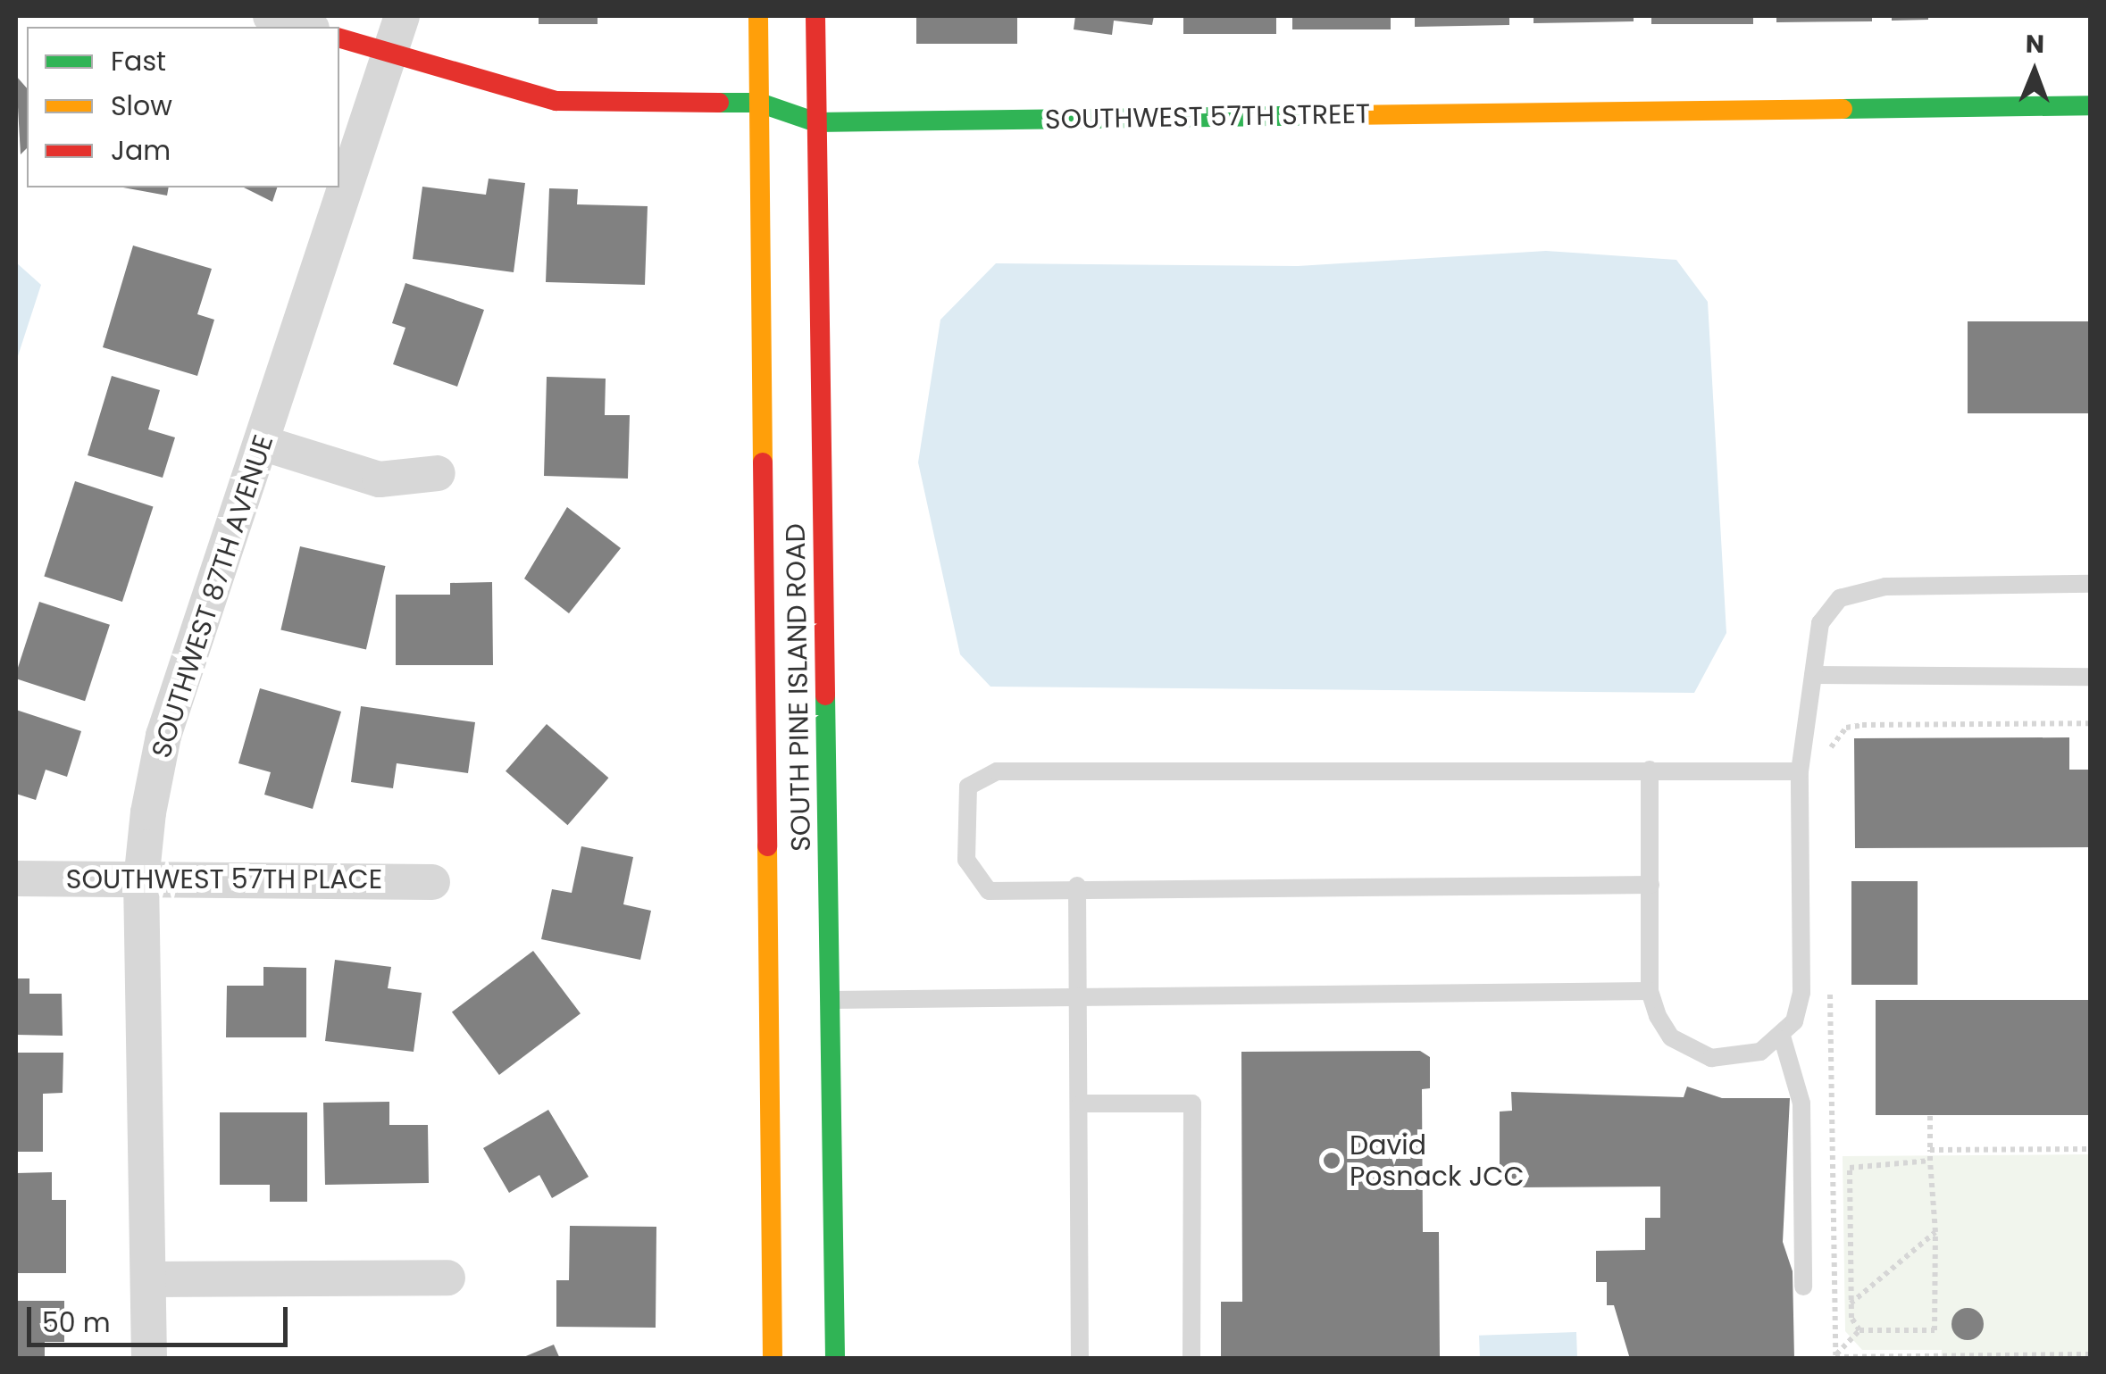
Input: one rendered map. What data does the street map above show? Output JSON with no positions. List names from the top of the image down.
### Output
{
  "streets": {
    "main road": ["SOUTHWEST 57TH STREET", "SOUTH PINE ISLAND ROAD"],
    "street": ["SOUTHWEST 87TH AVENUE", "SOUTHWEST 57TH PLACE"]
  },
  "crossings": [
    ["SOUTHWEST 57TH STREET", "SOUTHWEST 87TH AVENUE"],
    ["SOUTHWEST 57TH STREET", "SOUTH PINE ISLAND ROAD"],
    ["SOUTHWEST 87TH AVENUE", "SOUTHWEST 57TH PLACE"]
  ],
  "places": ["David Posnack JCC"],
  "legend": ["Fast", "Slow", "Jam"],
  "scale_bar": "50 m",
  "north": "top"
}
